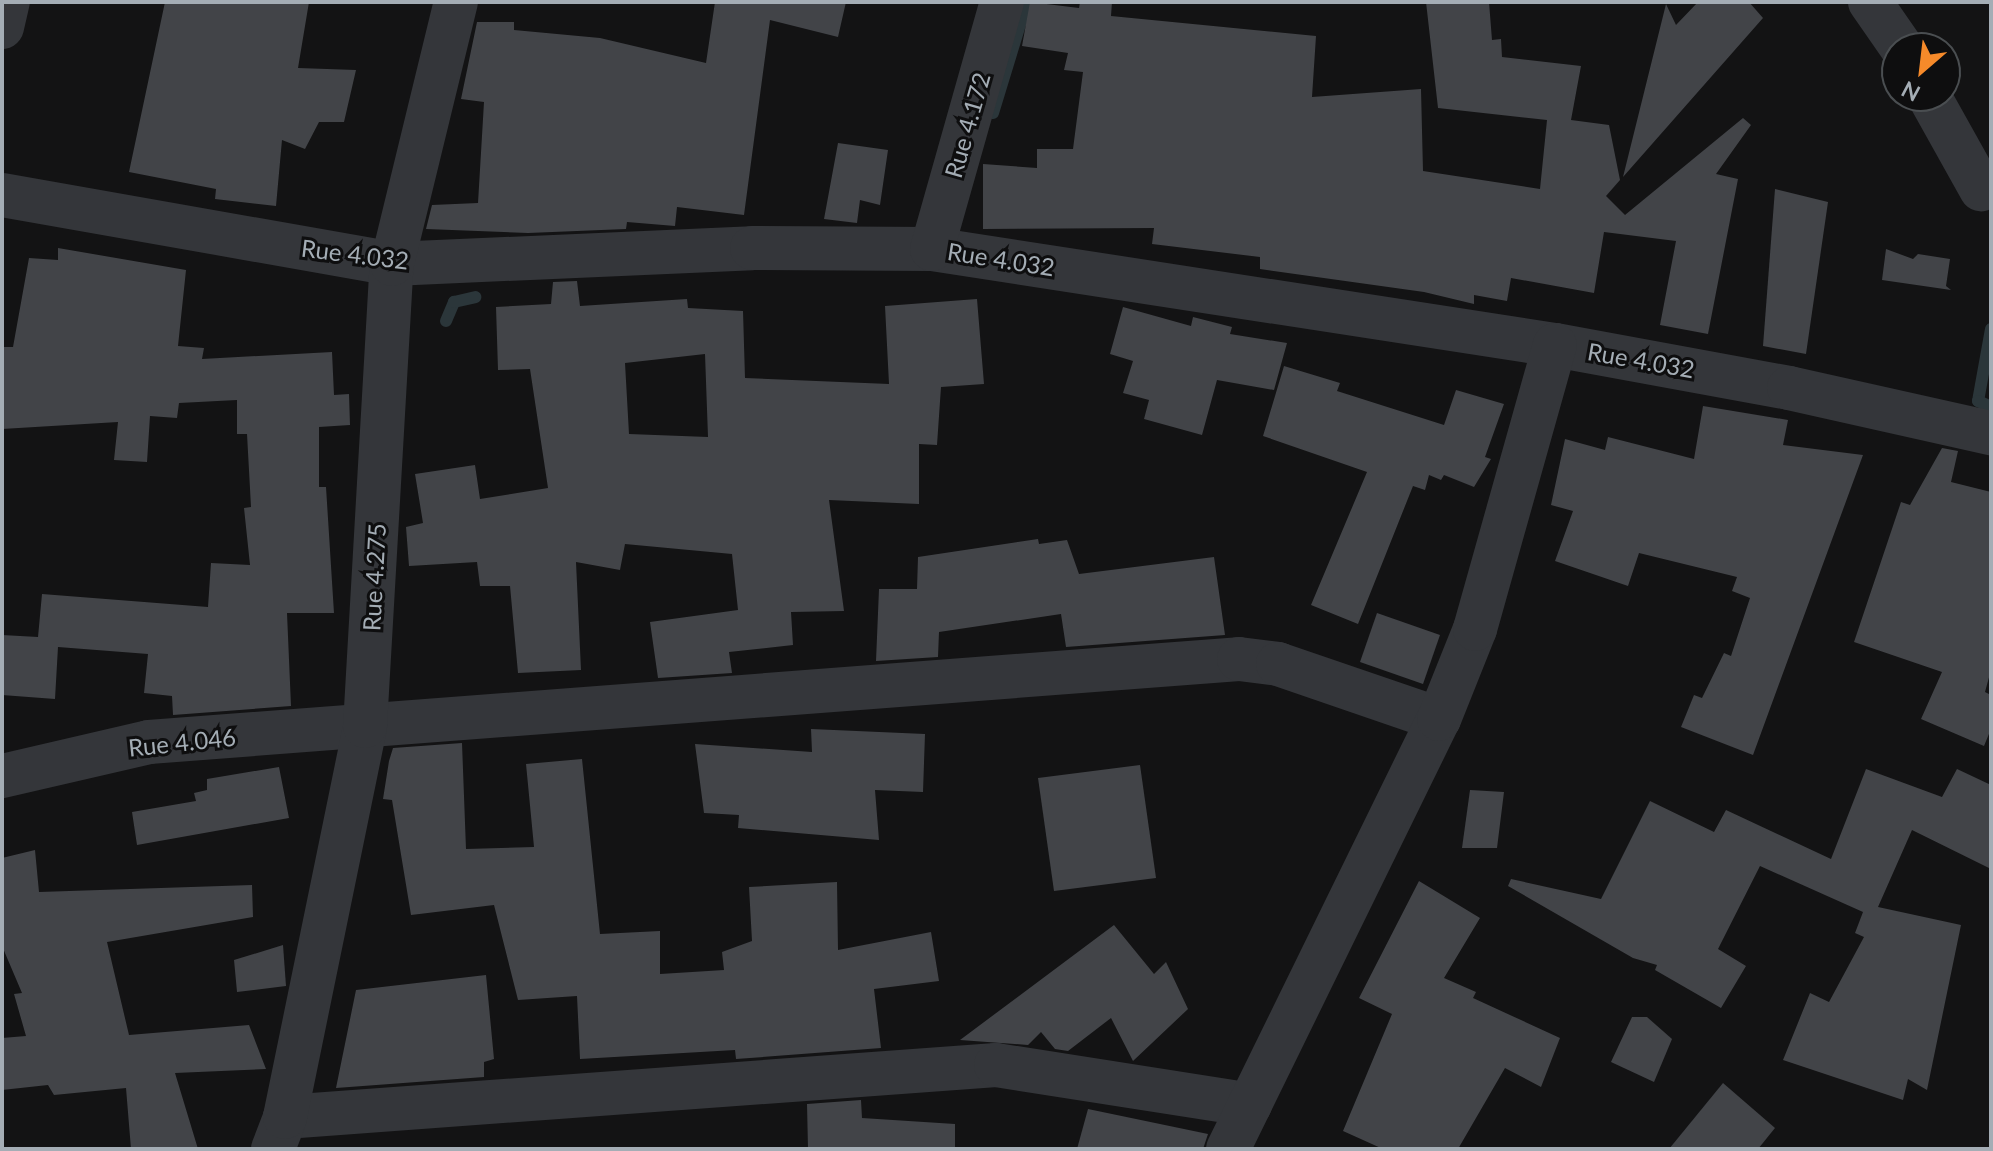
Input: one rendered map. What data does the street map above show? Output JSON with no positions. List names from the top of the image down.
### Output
{
  "streets": {
    "street": [
      "Rue 4.172",
      "Rue 4.032",
      "Rue 4.275",
      "Rue 4.046"
    ]
  },
  "crossings": [
    ["Rue 4.172", "Rue 4.032"],
    ["Rue 4.032", "Rue 4.275"],
    ["Rue 4.275", "Rue 4.046"]
  ],
  "north": "bottom left"
}
